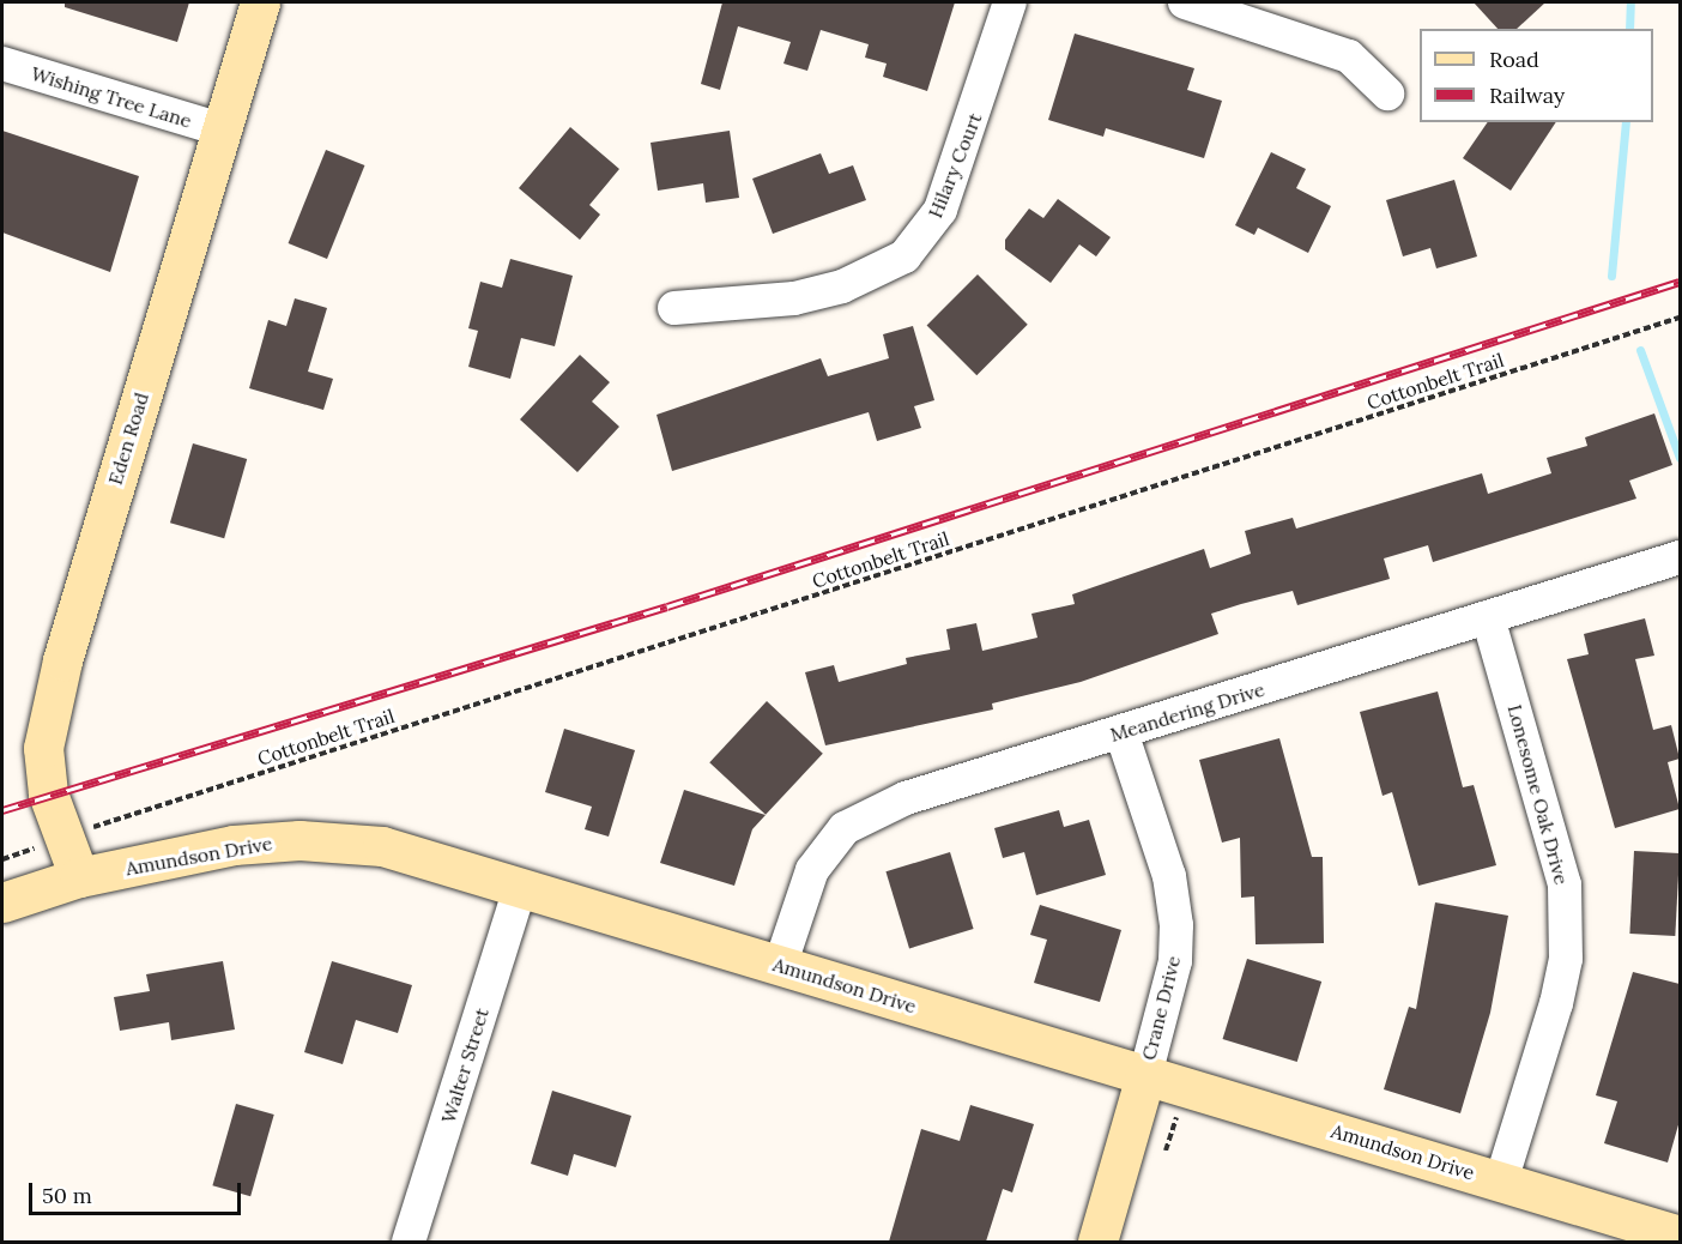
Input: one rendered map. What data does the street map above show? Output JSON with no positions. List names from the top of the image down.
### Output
{
  "streets": {
    "street": [
      "Wishing Tree Lane",
      "Hilary Court",
      "Eden Road",
      "Meandering Drive",
      "Lonesome Oak Drive",
      "Amundson Drive",
      "Crane Drive",
      "Walter Street"
    ],
    "path": ["Cottonbelt Trail"]
  },
  "crossings": [
    ["Wishing Tree Lane", "Eden Road"],
    ["Eden Road", "Amundson Drive"],
    ["Meandering Drive", "Lonesome Oak Drive"],
    ["Meandering Drive", "Amundson Drive"],
    ["Meandering Drive", "Crane Drive"],
    ["Lonesome Oak Drive", "Amundson Drive"],
    ["Amundson Drive", "Crane Drive"],
    ["Amundson Drive", "Walter Street"]
  ],
  "legend": ["Road", "Railway"],
  "scale_bar": "50 m"
}
